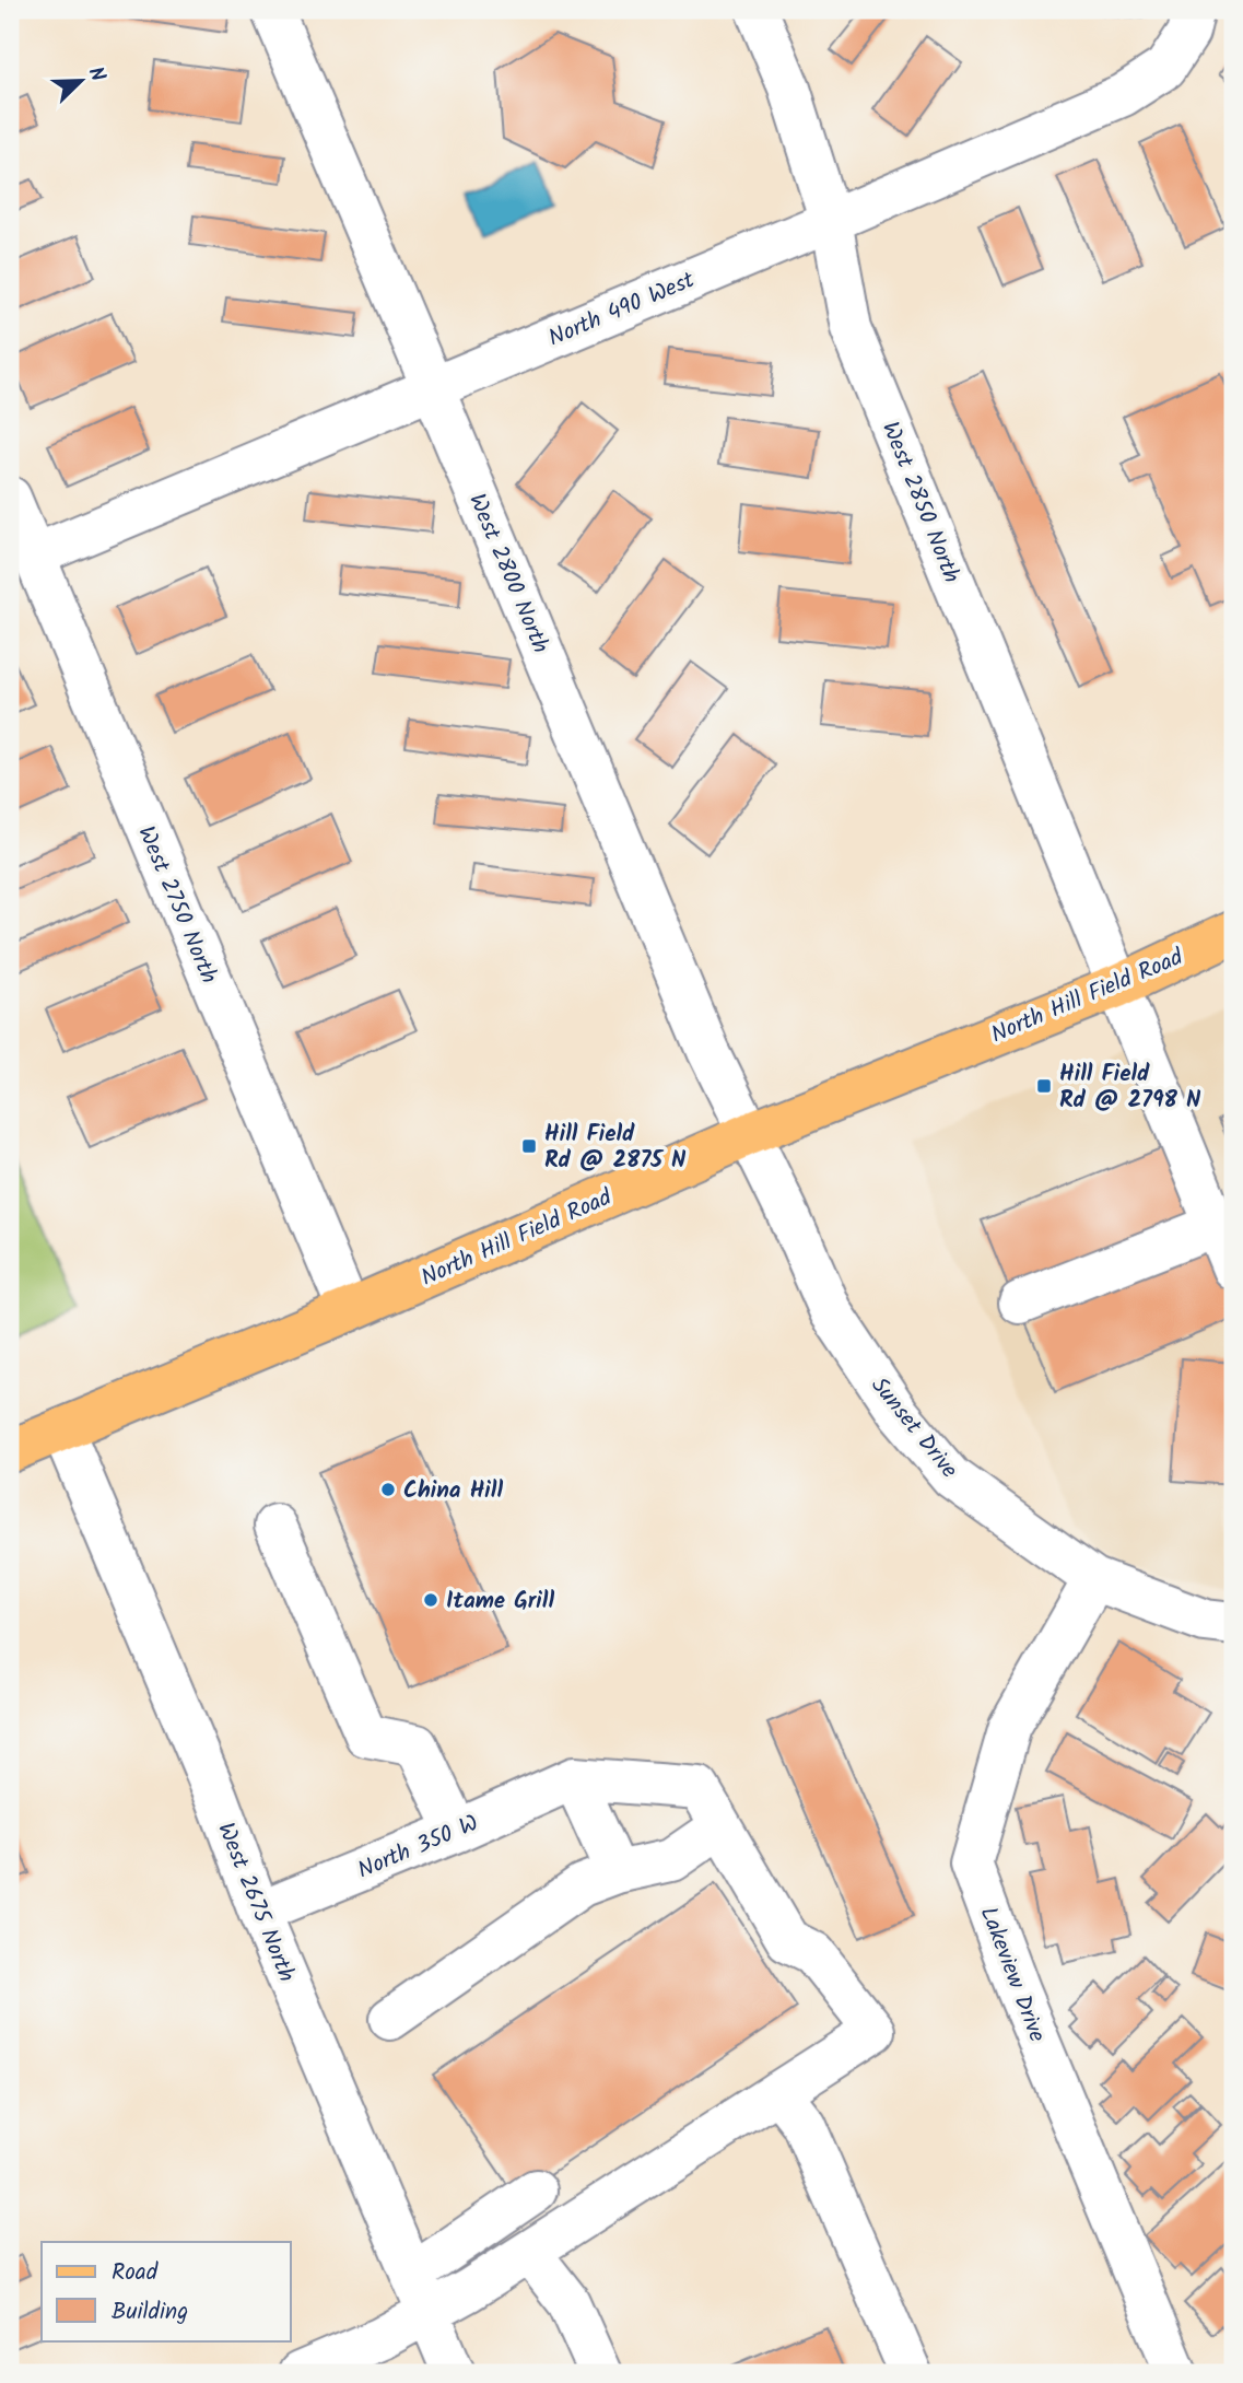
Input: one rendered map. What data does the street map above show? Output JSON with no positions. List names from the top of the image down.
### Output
{
  "streets": {
    "main road": ["North Hill Field Road"],
    "street": [
      "North 490 West",
      "West 2850 North",
      "West 2800 North",
      "West 2750 North",
      "Sunset Drive",
      "North 350 W",
      "West 2675 North",
      "Lakeview Drive"
    ]
  },
  "crossings": [
    ["North 490 West", "West 2850 North"],
    ["North 490 West", "West 2800 North"],
    ["North 490 West", "West 2750 North"],
    ["West 2850 North", "North Hill Field Road"],
    ["West 2800 North", "North Hill Field Road"],
    ["West 2800 North", "Sunset Drive"],
    ["West 2750 North", "North Hill Field Road"],
    ["North Hill Field Road", "Sunset Drive"],
    ["North Hill Field Road", "West 2675 North"],
    ["Sunset Drive", "Lakeview Drive"],
    ["North 350 W", "West 2675 North"]
  ],
  "places": {
    "transit": ["Hill Field Rd @ 2798 N", "Hill Field Rd @ 2875 N"],
    "other": ["China Hill", "Itame Grill"]
  },
  "legend": ["Road", "Building"],
  "north": "top right"
}
